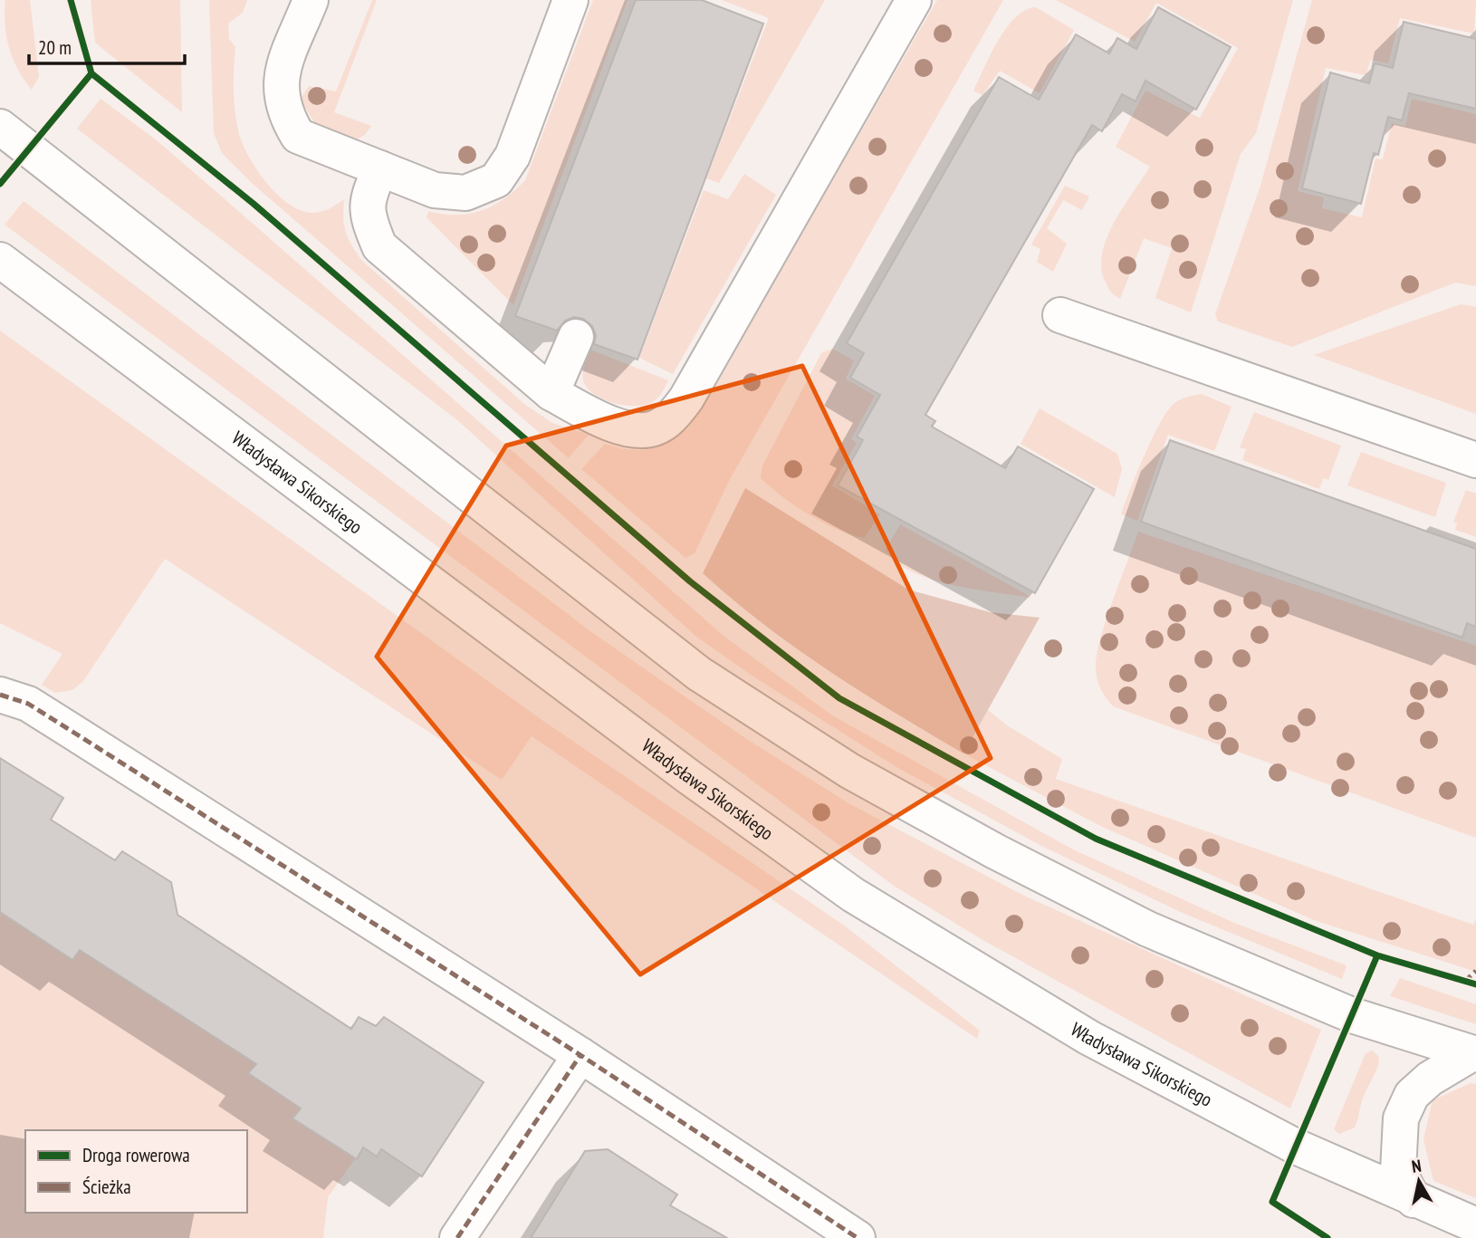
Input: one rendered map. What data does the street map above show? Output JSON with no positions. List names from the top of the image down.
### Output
{
  "streets": {
    "street": ["Władysława Sikorskiego"]
  },
  "legend": ["Droga rowerowa", "Ścieżka"],
  "scale_bar": "20 m",
  "north": "top"
}
